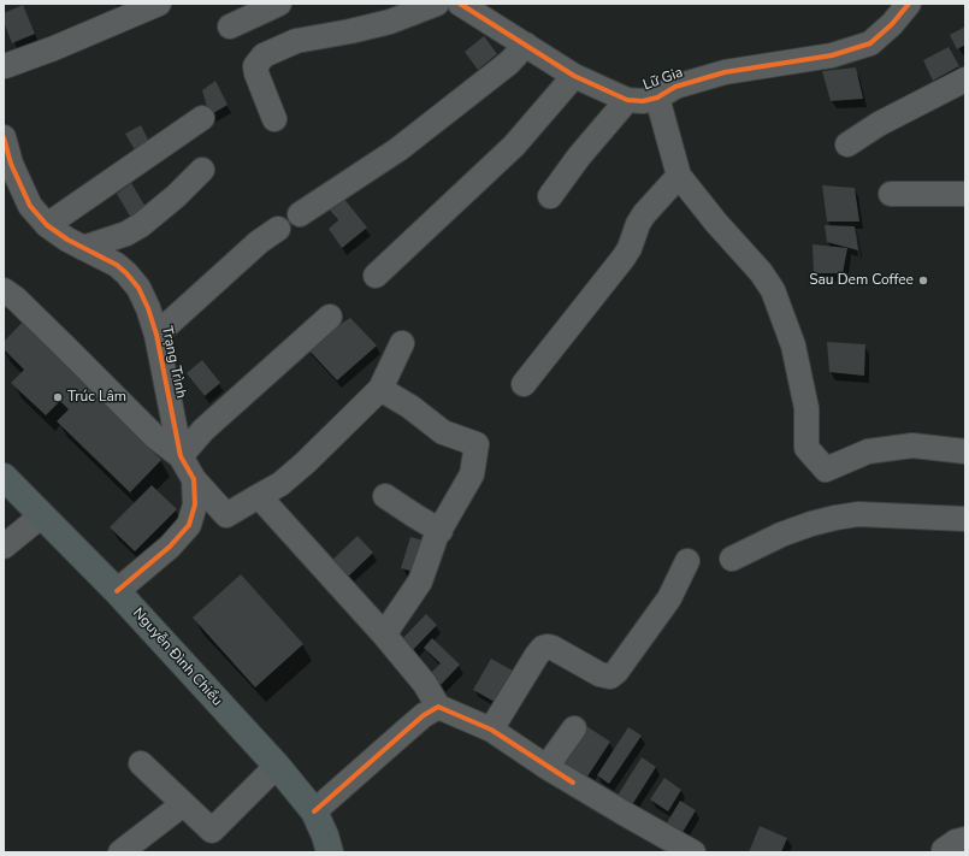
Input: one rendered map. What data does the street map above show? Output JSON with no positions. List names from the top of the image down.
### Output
{
  "streets": {
    "main road": ["Nguyễn Đình Chiểu"],
    "street": ["Lữ Gia", "Trạng Trình"]
  },
  "crossings": [
    ["Trạng Trình", "Nguyễn Đình Chiểu"]
  ],
  "places": ["Sau Dem Coffee", "Trúc Lâm"]
}
